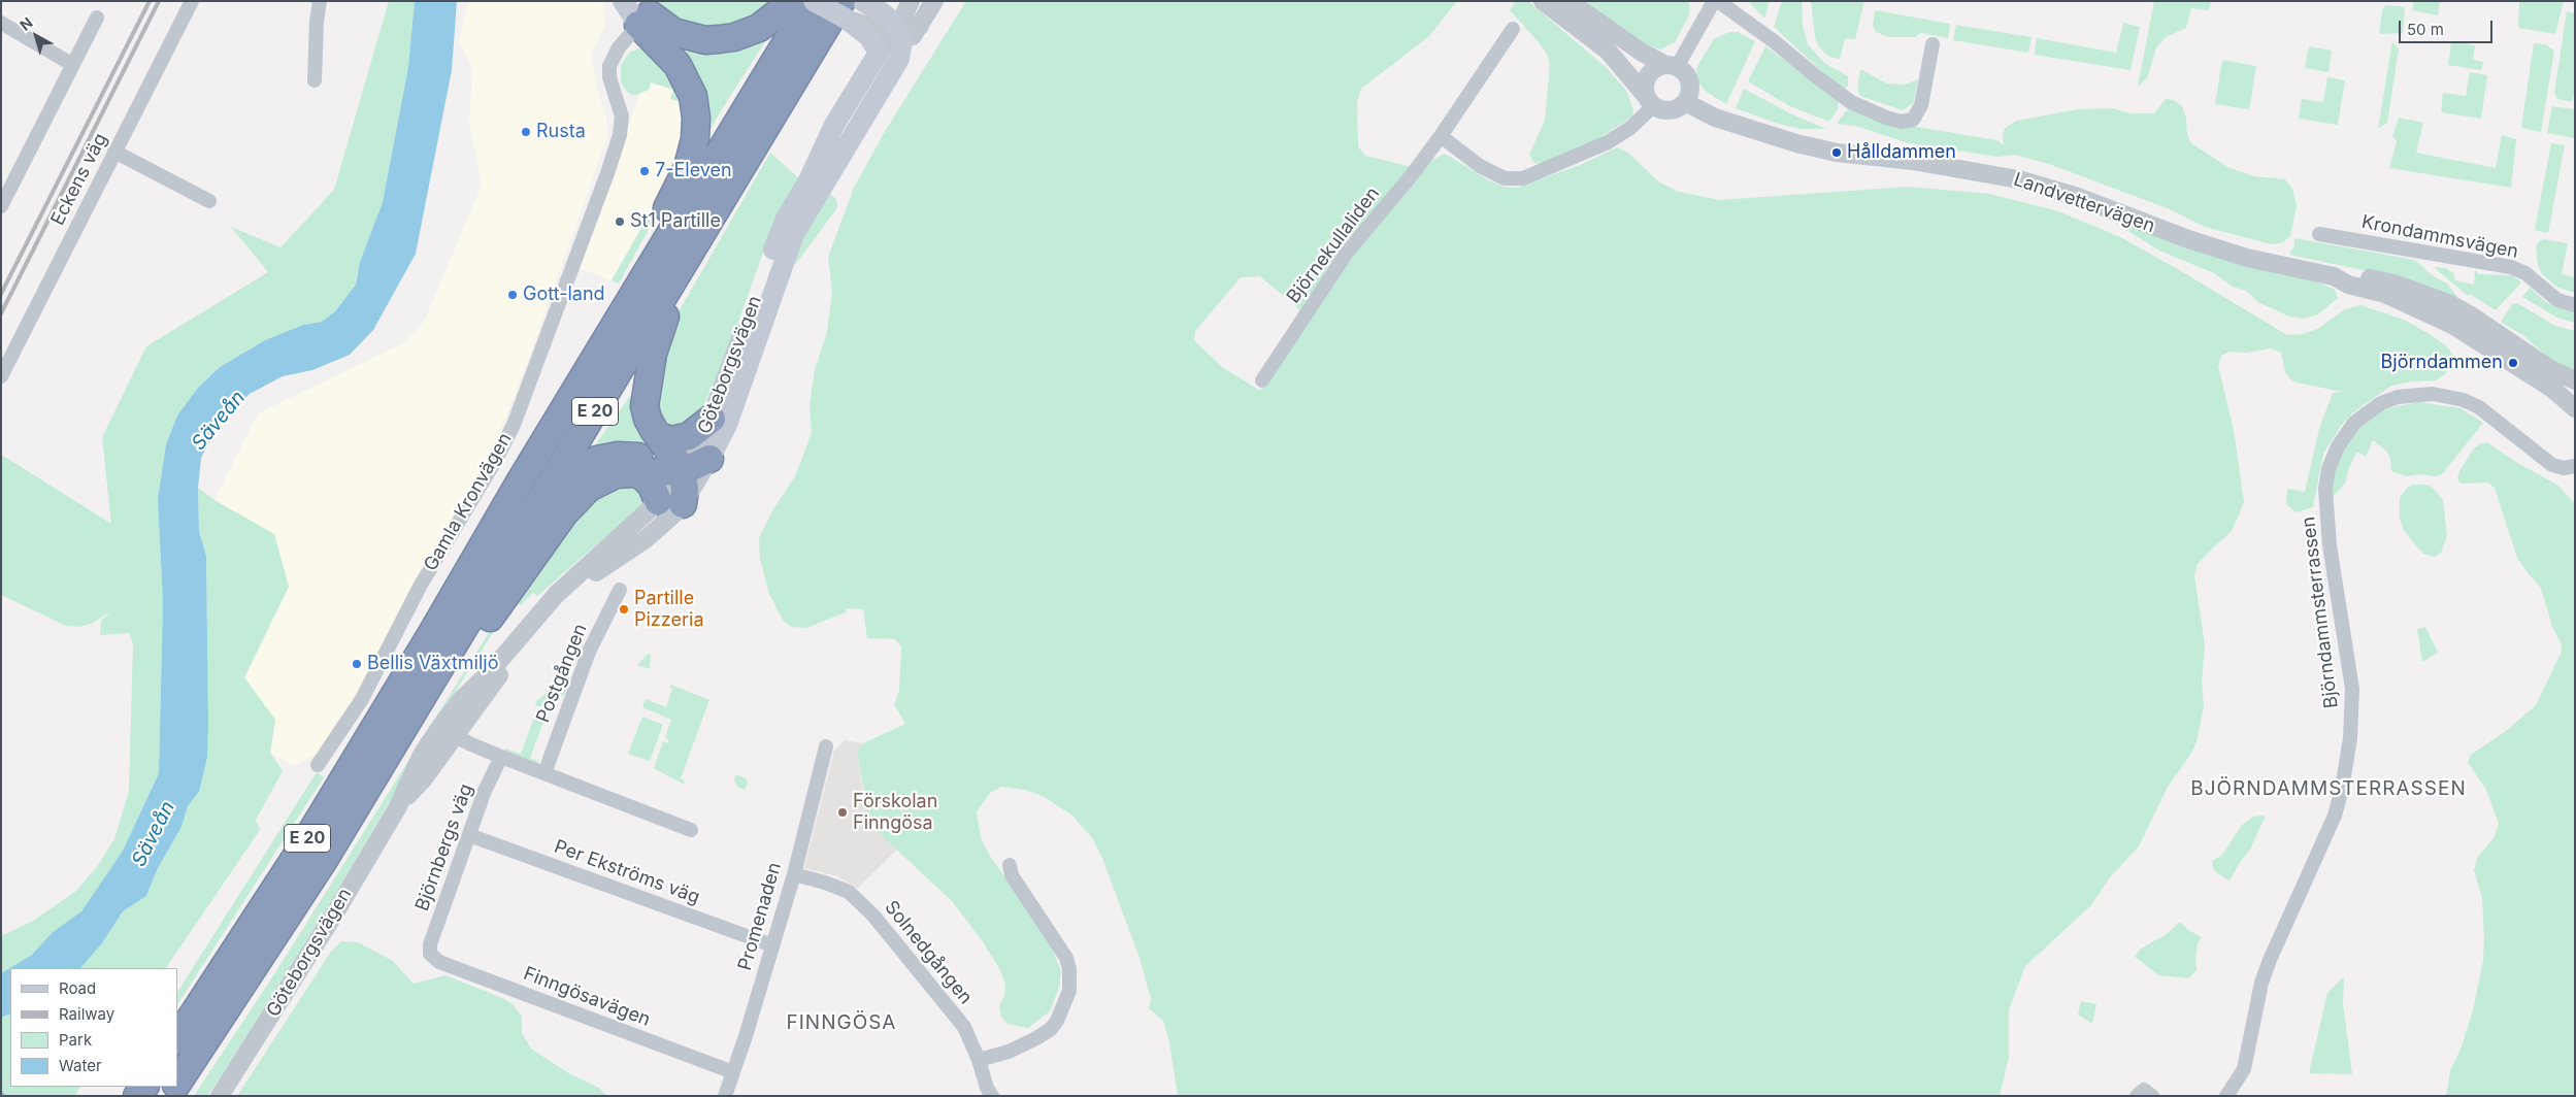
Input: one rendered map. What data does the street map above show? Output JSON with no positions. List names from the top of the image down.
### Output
{
  "streets": {
    "highway": ["E 20"],
    "main road": ["Göteborgsvägen"],
    "street": [
      "Eckens väg",
      "Landvettervägen",
      "Krondammsvägen",
      "Björnekullaliden",
      "Gamla Kronvägen",
      "Björndammsterrassen",
      "Postgången",
      "Björnbergs väg",
      "Per Ekströms väg",
      "Promenaden",
      "Solnedgången",
      "Finngösavägen"
    ]
  },
  "crossings": [
    ["Björnbergs väg", "Per Ekströms väg"],
    ["Björnbergs väg", "Finngösavägen"],
    ["Per Ekströms väg", "Promenaden"],
    ["Promenaden", "Solnedgången"],
    ["Promenaden", "Finngösavägen"]
  ],
  "districts": ["BJÖRNDAMMSTERRASSEN", "FINNGÖSA"],
  "water": ["Säveån"],
  "places": [
    "Rusta",
    "Hålldammen",
    "7-Eleven",
    "St1 Partille",
    "Gott-land",
    "Björndammen",
    "Partille Pizzeria",
    "Bellis Växtmiljö",
    "Förskolan Finngösa"
  ],
  "legend": [
    "Road",
    "Railway",
    "Park",
    "Water"
  ],
  "scale_bar": "50 m",
  "north": "top left"
}
